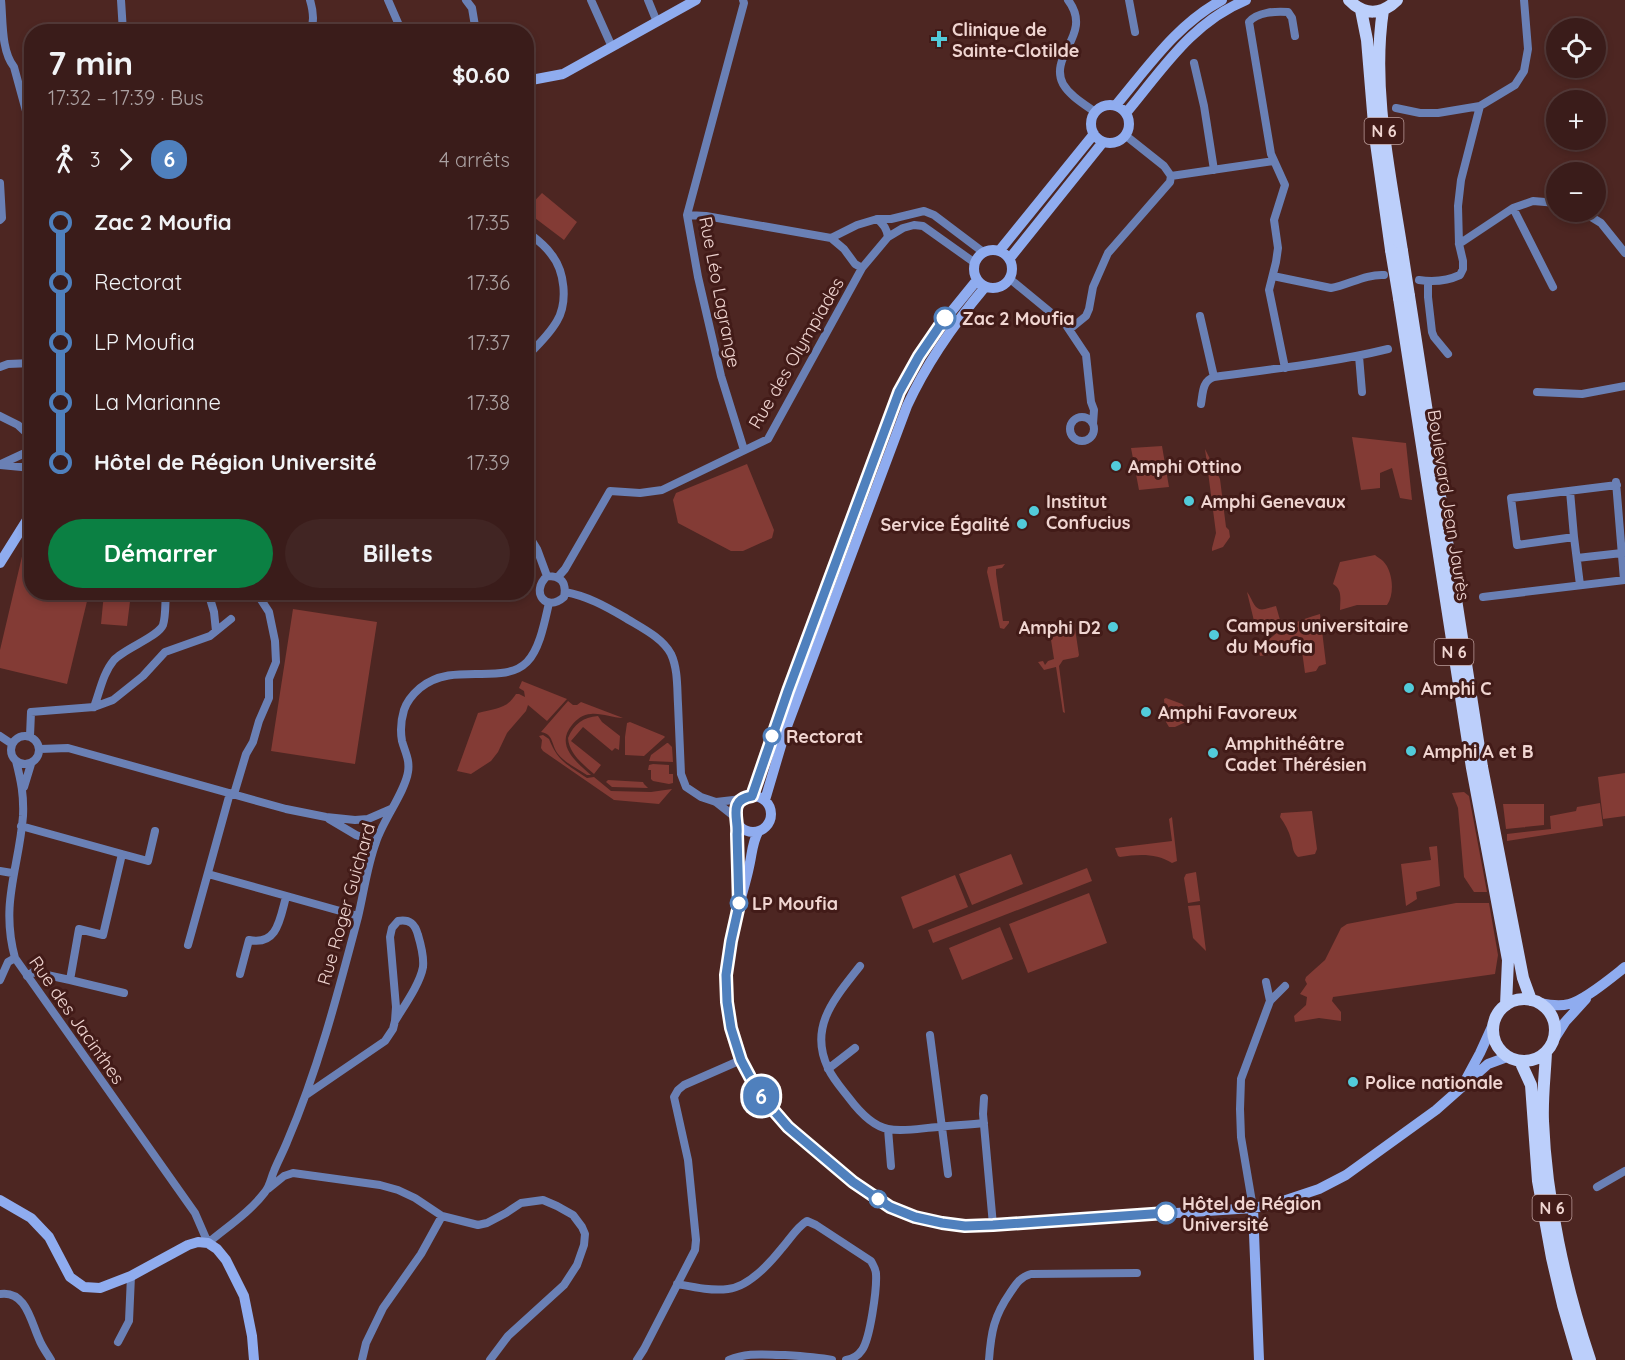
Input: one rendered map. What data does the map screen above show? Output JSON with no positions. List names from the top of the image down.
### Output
{
  "streets": {
    "main road": ["N 6", "Boulevard Jean Jaurès"],
    "street": [
      "Rue Léo Lagrange",
      "Rue des Olympiades",
      "Rue Roger Guichard",
      "Rue des Jacinthes"
    ]
  },
  "crossings": [
    ["N 6", "Boulevard Jean Jaurès"],
    ["Rue Léo Lagrange", "Rue des Olympiades"],
    ["Rue des Olympiades", "Rue Roger Guichard"],
    ["Rue Roger Guichard", "Rue des Jacinthes"]
  ],
  "places": {
    "health": ["Clinique de Sainte-Clotilde"],
    "other": [
      "Zac 2 Moufia",
      "Amphi Ottino",
      "Amphi Genevaux",
      "Institut Confucius",
      "Service Égalité",
      "Amphi D2",
      "Campus universitaire du Moufia",
      "Amphi C",
      "Amphi Favoreux",
      "Rectorat",
      "Amphi A et B",
      "Amphithéâtre Cadet Thérésien",
      "LP Moufia",
      "Police nationale",
      "Hôtel de Région Université"
    ]
  },
  "lines": ["bus line 6"],
  "page": {
    "on_map": "6",
    "map_buttons": ["+", "−"],
    "heading": ["7 min", "17:32 – 17:39 · Bus", "$0.60"],
    "legs": ["3", "6", "4 arrêts"],
    "list": [
      {
        "name": "Zac 2 Moufia",
        "value": "17:35"
      },
      {
        "name": "Rectorat",
        "value": "17:36"
      },
      {
        "name": "LP Moufia",
        "value": "17:37"
      },
      {
        "name": "La Marianne",
        "value": "17:38"
      },
      {
        "name": "Hôtel de Région Université",
        "value": "17:39"
      }
    ],
    "buttons": ["Démarrer", "Billets"]
  }
}
